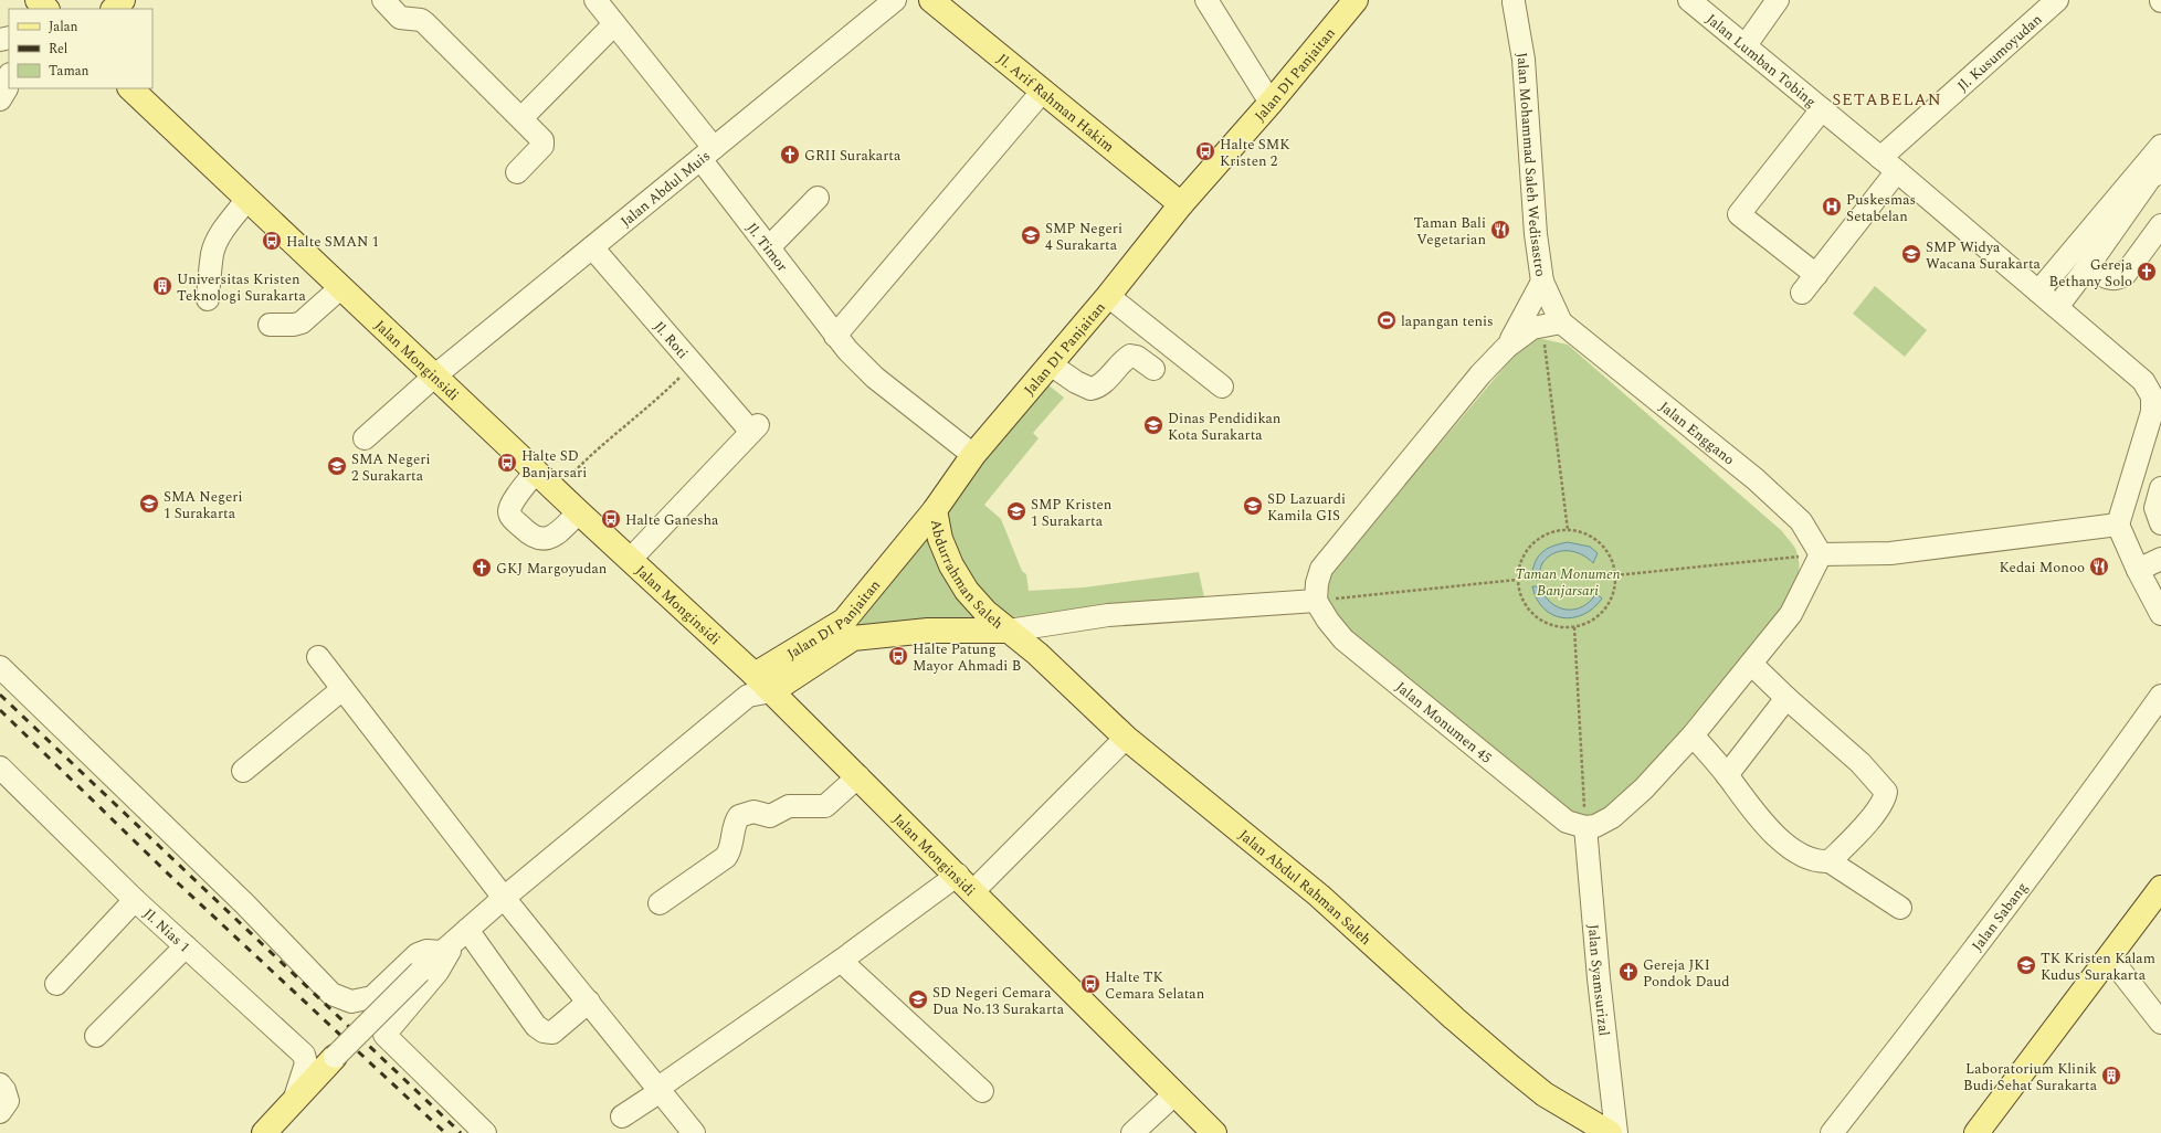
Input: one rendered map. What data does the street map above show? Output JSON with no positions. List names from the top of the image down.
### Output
{
  "streets": {
    "main road": [
      "Jalan DI Panjaitan",
      "Jl. Arif Rahman Hakim",
      "Jalan Monginsidi",
      "Abdurrahman Saleh",
      "Jalan Abdul Rahman Saleh"
    ],
    "street": [
      "Jl. Kusumoyudan",
      "Jalan Lumban Tobing",
      "Jalan Mohammad Saleh Wedisastro",
      "Jalan Abdul Muis",
      "Jl. Timor",
      "Jl. Roti",
      "Jalan Enggano",
      "Jalan Monumen 45",
      "Jalan Sabang",
      "Jl. Nias 1",
      "Jalan Syamsurizal"
    ]
  },
  "crossings": [
    ["Jl. Kusumoyudan", "Jalan Lumban Tobing"],
    ["Jalan DI Panjaitan", "Jl. Arif Rahman Hakim"],
    ["Jalan DI Panjaitan", "Jl. Timor"],
    ["Jalan DI Panjaitan", "Jalan Monginsidi"],
    ["Jalan DI Panjaitan", "Abdurrahman Saleh"],
    ["Jalan Mohammad Saleh Wedisastro", "Jalan Enggano"],
    ["Jalan Abdul Muis", "Jl. Timor"],
    ["Jalan Abdul Muis", "Jl. Roti"],
    ["Jalan Abdul Muis", "Jalan Monginsidi"],
    ["Jl. Roti", "Jalan Monginsidi"],
    ["Abdurrahman Saleh", "Jalan Abdul Rahman Saleh"],
    ["Jalan Monumen 45", "Jalan Syamsurizal"]
  ],
  "districts": ["SETABELAN"],
  "parks": ["Taman Monumen Banjarsari"],
  "places": {
    "bus stop": [
      "Halte SMK Kristen 2",
      "Halte SMAN 1",
      "Halte SD Banjarsari",
      "Halte Ganesha",
      "Halte Patung Mayor Ahmadi B",
      "Halte TK Cemara Selatan"
    ],
    "church": [
      "GRII Surakarta",
      "Gereja Bethany Solo",
      "GKJ Margoyudan",
      "Gereja JKI Pondok Daud"
    ],
    "hospital": ["Puskesmas Setabelan"],
    "restaurant": ["Taman Bali Vegetarian", "Kedai Monoo"],
    "school or university": [
      "SMP Negeri 4 Surakarta",
      "SMP Widya Wacana Surakarta",
      "Dinas Pendidikan Kota Surakarta",
      "SMA Negeri 2 Surakarta",
      "SMA Negeri 1 Surakarta",
      "SD Lazuardi Kamila GIS",
      "SMP Kristen 1 Surakarta",
      "TK Kristen Kalam Kudus Surakarta",
      "SD Negeri Cemara Dua No.13 Surakarta"
    ],
    "building": ["Universitas Kristen Teknologi Surakarta", "Laboratorium Klinik Budi Sehat Surakarta"],
    "sports": ["lapangan tenis"]
  },
  "legend": ["Jalan", "Rel", "Taman"]
}
